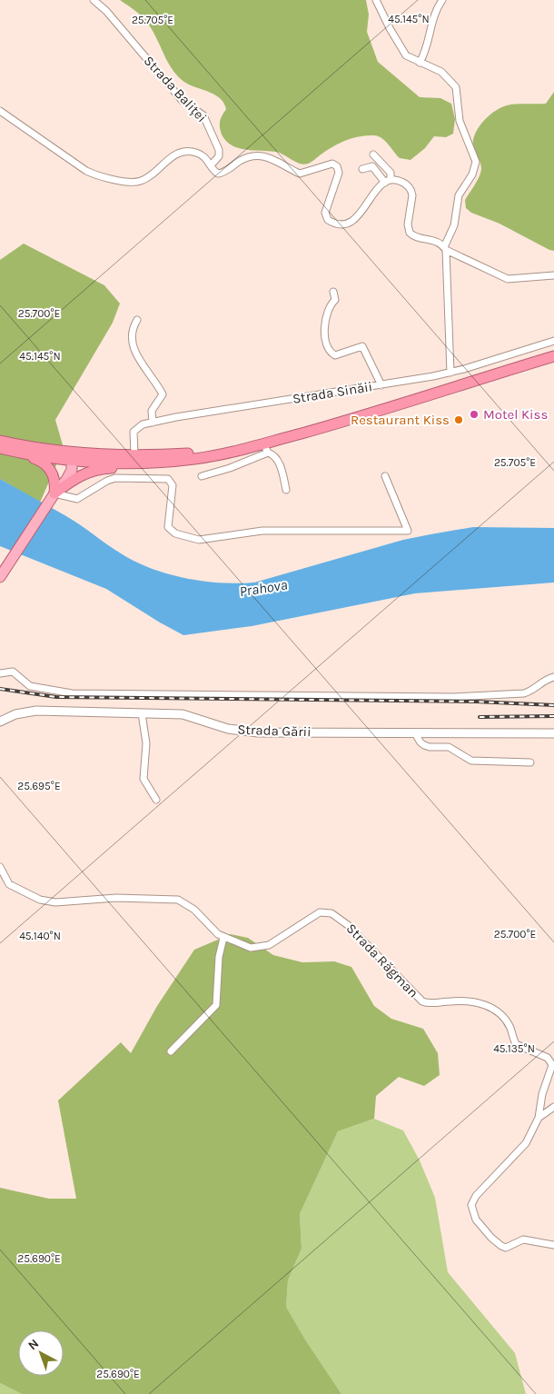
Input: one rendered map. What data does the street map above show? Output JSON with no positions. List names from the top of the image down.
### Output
{
  "streets": {
    "street": [
      "Strada Baliței",
      "Strada Sinăii",
      "Strada Gării",
      "Strada Răgman"
    ]
  },
  "water": ["Prahova"],
  "places": ["Motel Kiss", "Restaurant Kiss"],
  "north": "top left",
  "coordinates": [
    "45.145°N",
    "25.705°E",
    "25.700°E",
    "25.695°E",
    "45.140°N",
    "45.135°N",
    "25.690°E"
  ]
}
